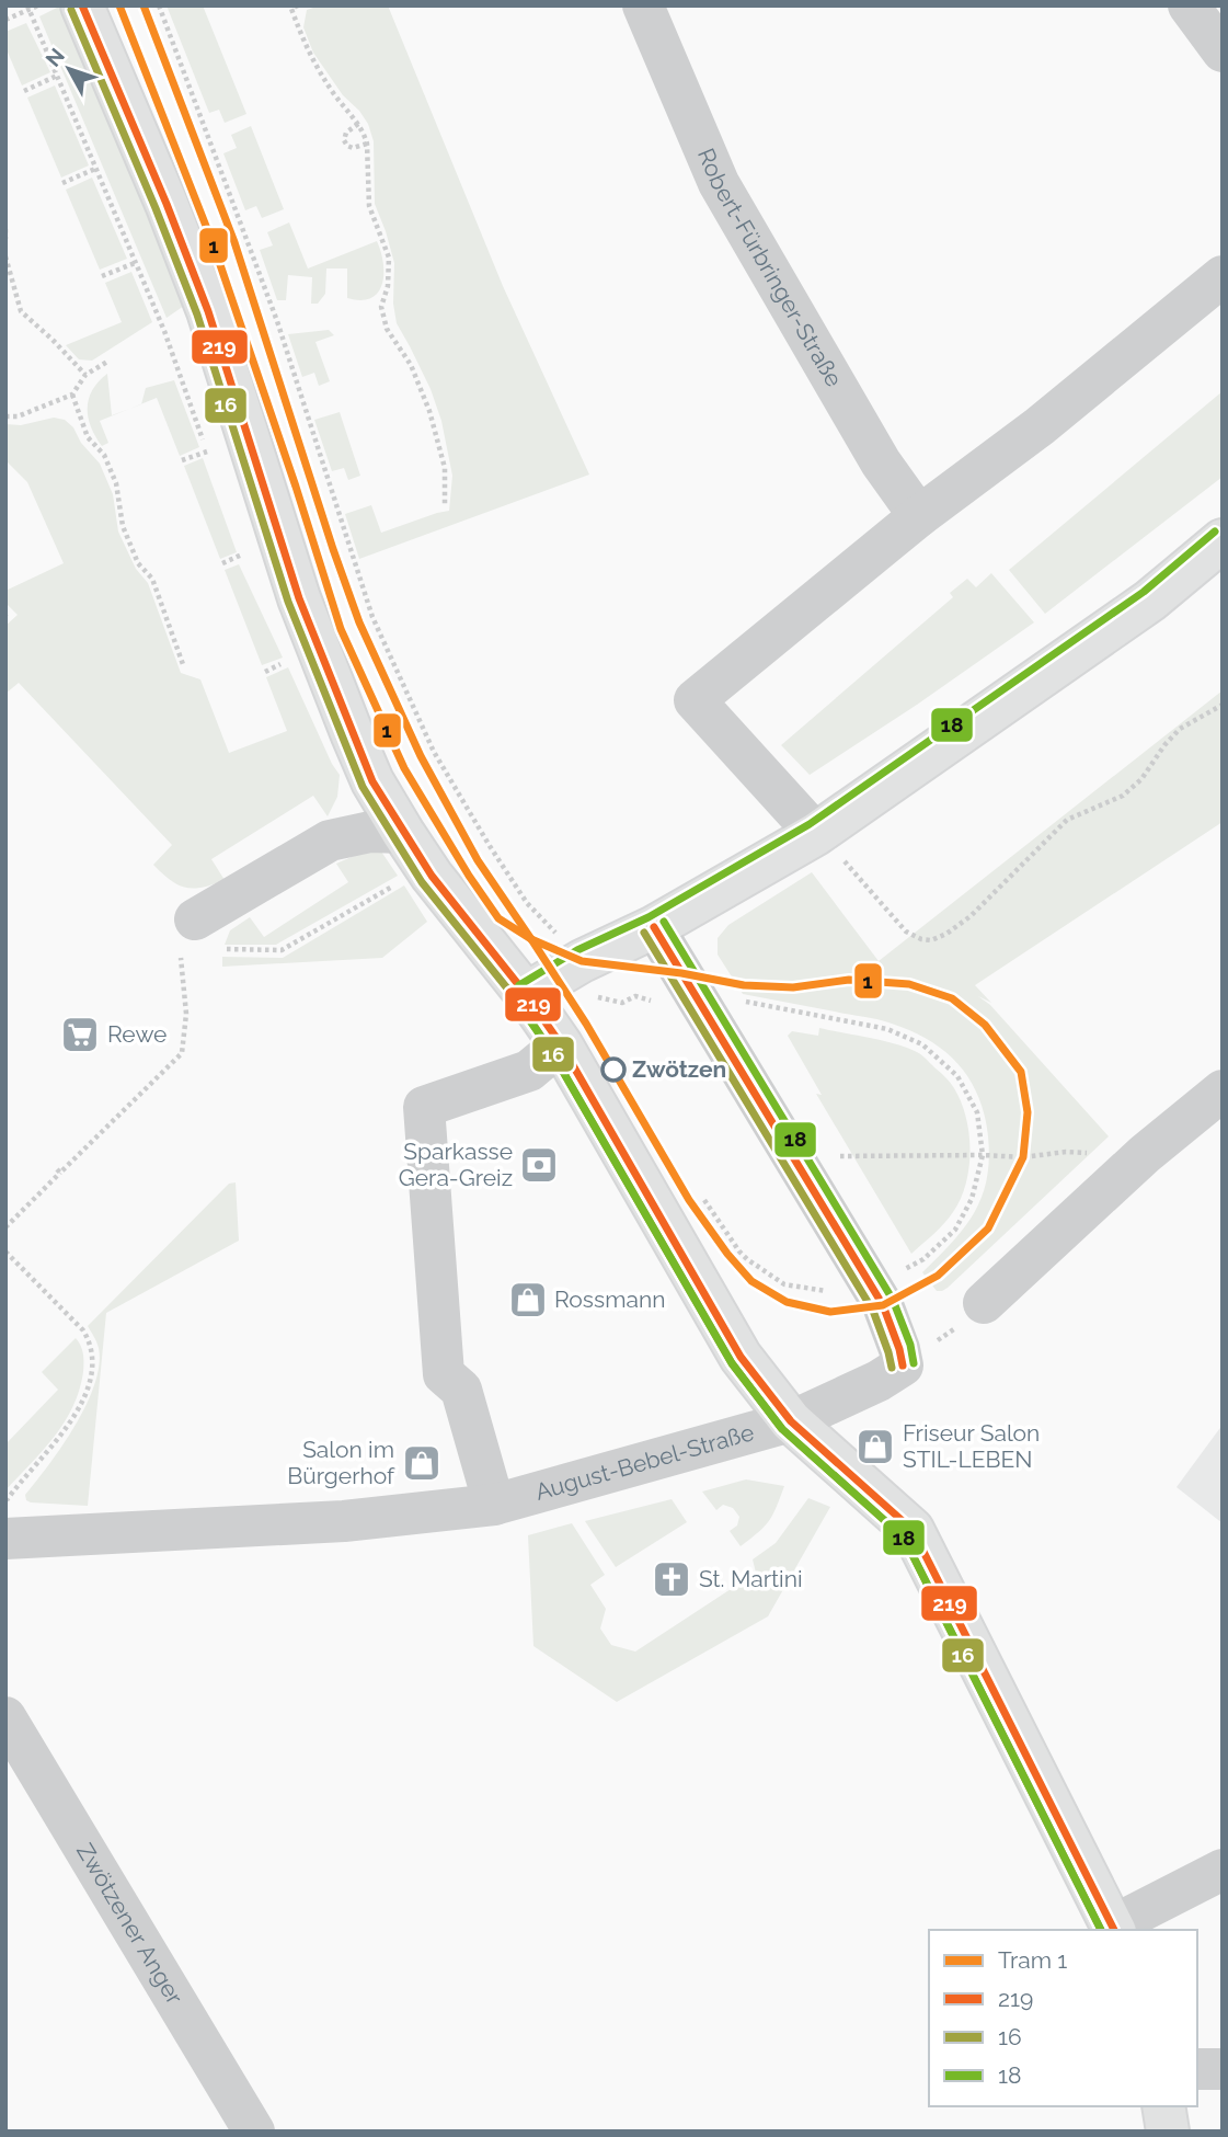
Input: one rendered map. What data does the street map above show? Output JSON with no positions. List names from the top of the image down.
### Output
{
  "streets": {
    "street": ["Robert-Fürbringer-Straße", "August-Bebel-Straße", "Zwötzener Anger"]
  },
  "places": {
    "supermarket": ["Rewe"],
    "other": ["Zwötzen"],
    "bank": ["Sparkasse Gera-Greiz"],
    "shop": ["Rossmann", "Friseur Salon STIL-LEBEN", "Salon im Bürgerhof"],
    "church": ["St. Martini"]
  },
  "lines": [
    "tram line 1",
    "transit line 219",
    "transit line 16",
    "transit line 18"
  ],
  "legend": [
    "Tram 1",
    "219",
    "16",
    "18"
  ],
  "north": "top left"
}
